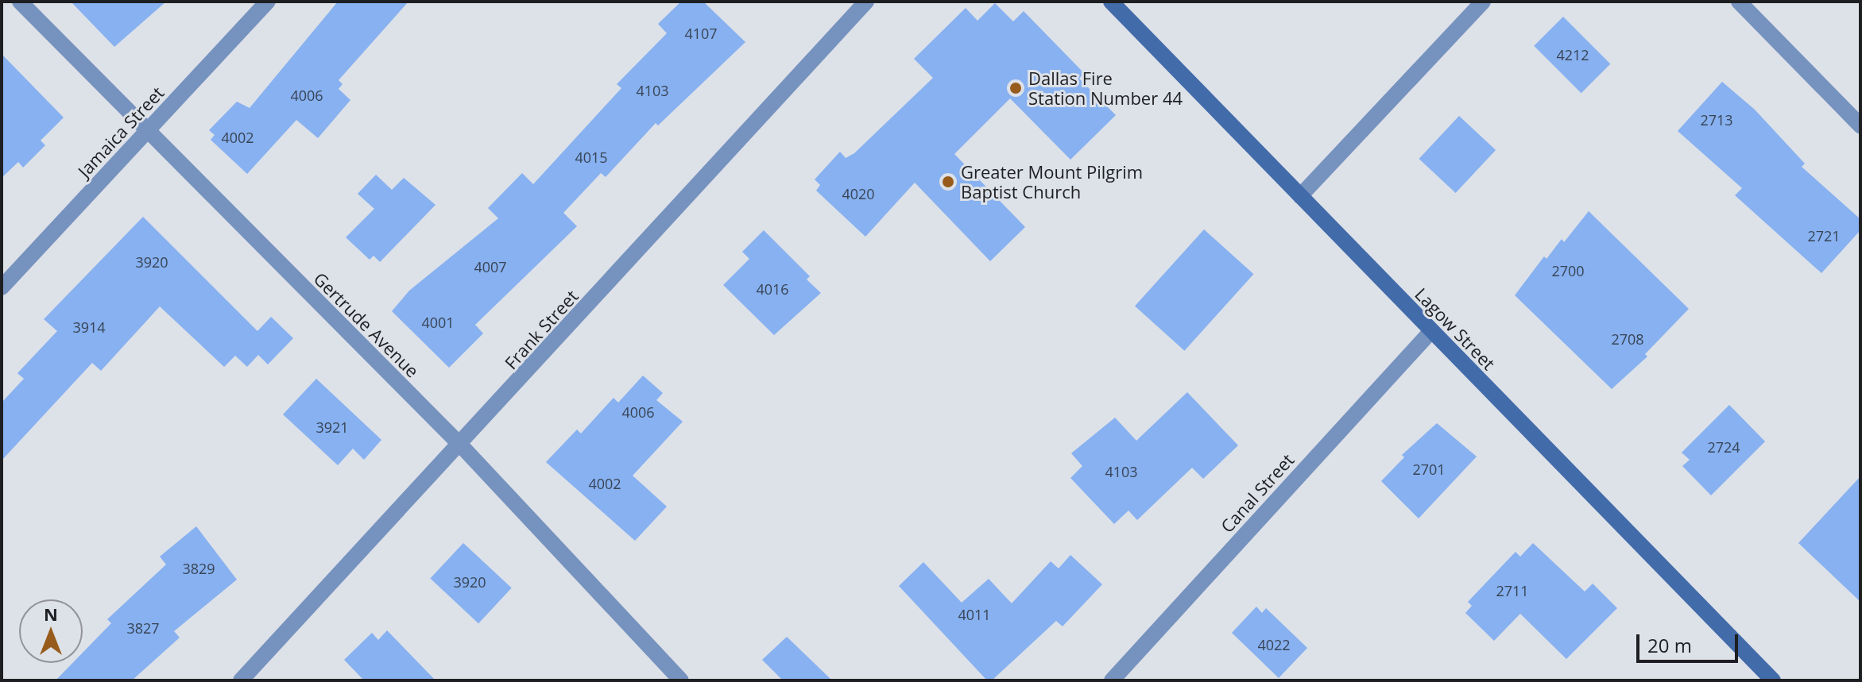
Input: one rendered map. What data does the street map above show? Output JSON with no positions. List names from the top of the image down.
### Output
{
  "streets": {
    "street": [
      "Jamaica Street",
      "Gertrude Avenue",
      "Lagow Street",
      "Frank Street",
      "Canal Street"
    ]
  },
  "crossings": [
    ["Jamaica Street", "Gertrude Avenue"],
    ["Gertrude Avenue", "Frank Street"],
    ["Lagow Street", "Canal Street"]
  ],
  "places": ["Dallas Fire Station Number 44", "Greater Mount Pilgrim Baptist Church"],
  "house_numbers": [
    "4107",
    "4212",
    "4103",
    "4006",
    "2713",
    "4002",
    "4015",
    "4020",
    "2721",
    "3920",
    "4007",
    "2700",
    "4016",
    "4001",
    "3914",
    "2708",
    "4006",
    "3921",
    "2724",
    "2701",
    "4103",
    "4002",
    "3829",
    "3920",
    "2711",
    "4011",
    "3827",
    "4022"
  ],
  "scale_bar": "20 m",
  "north": "top"
}
